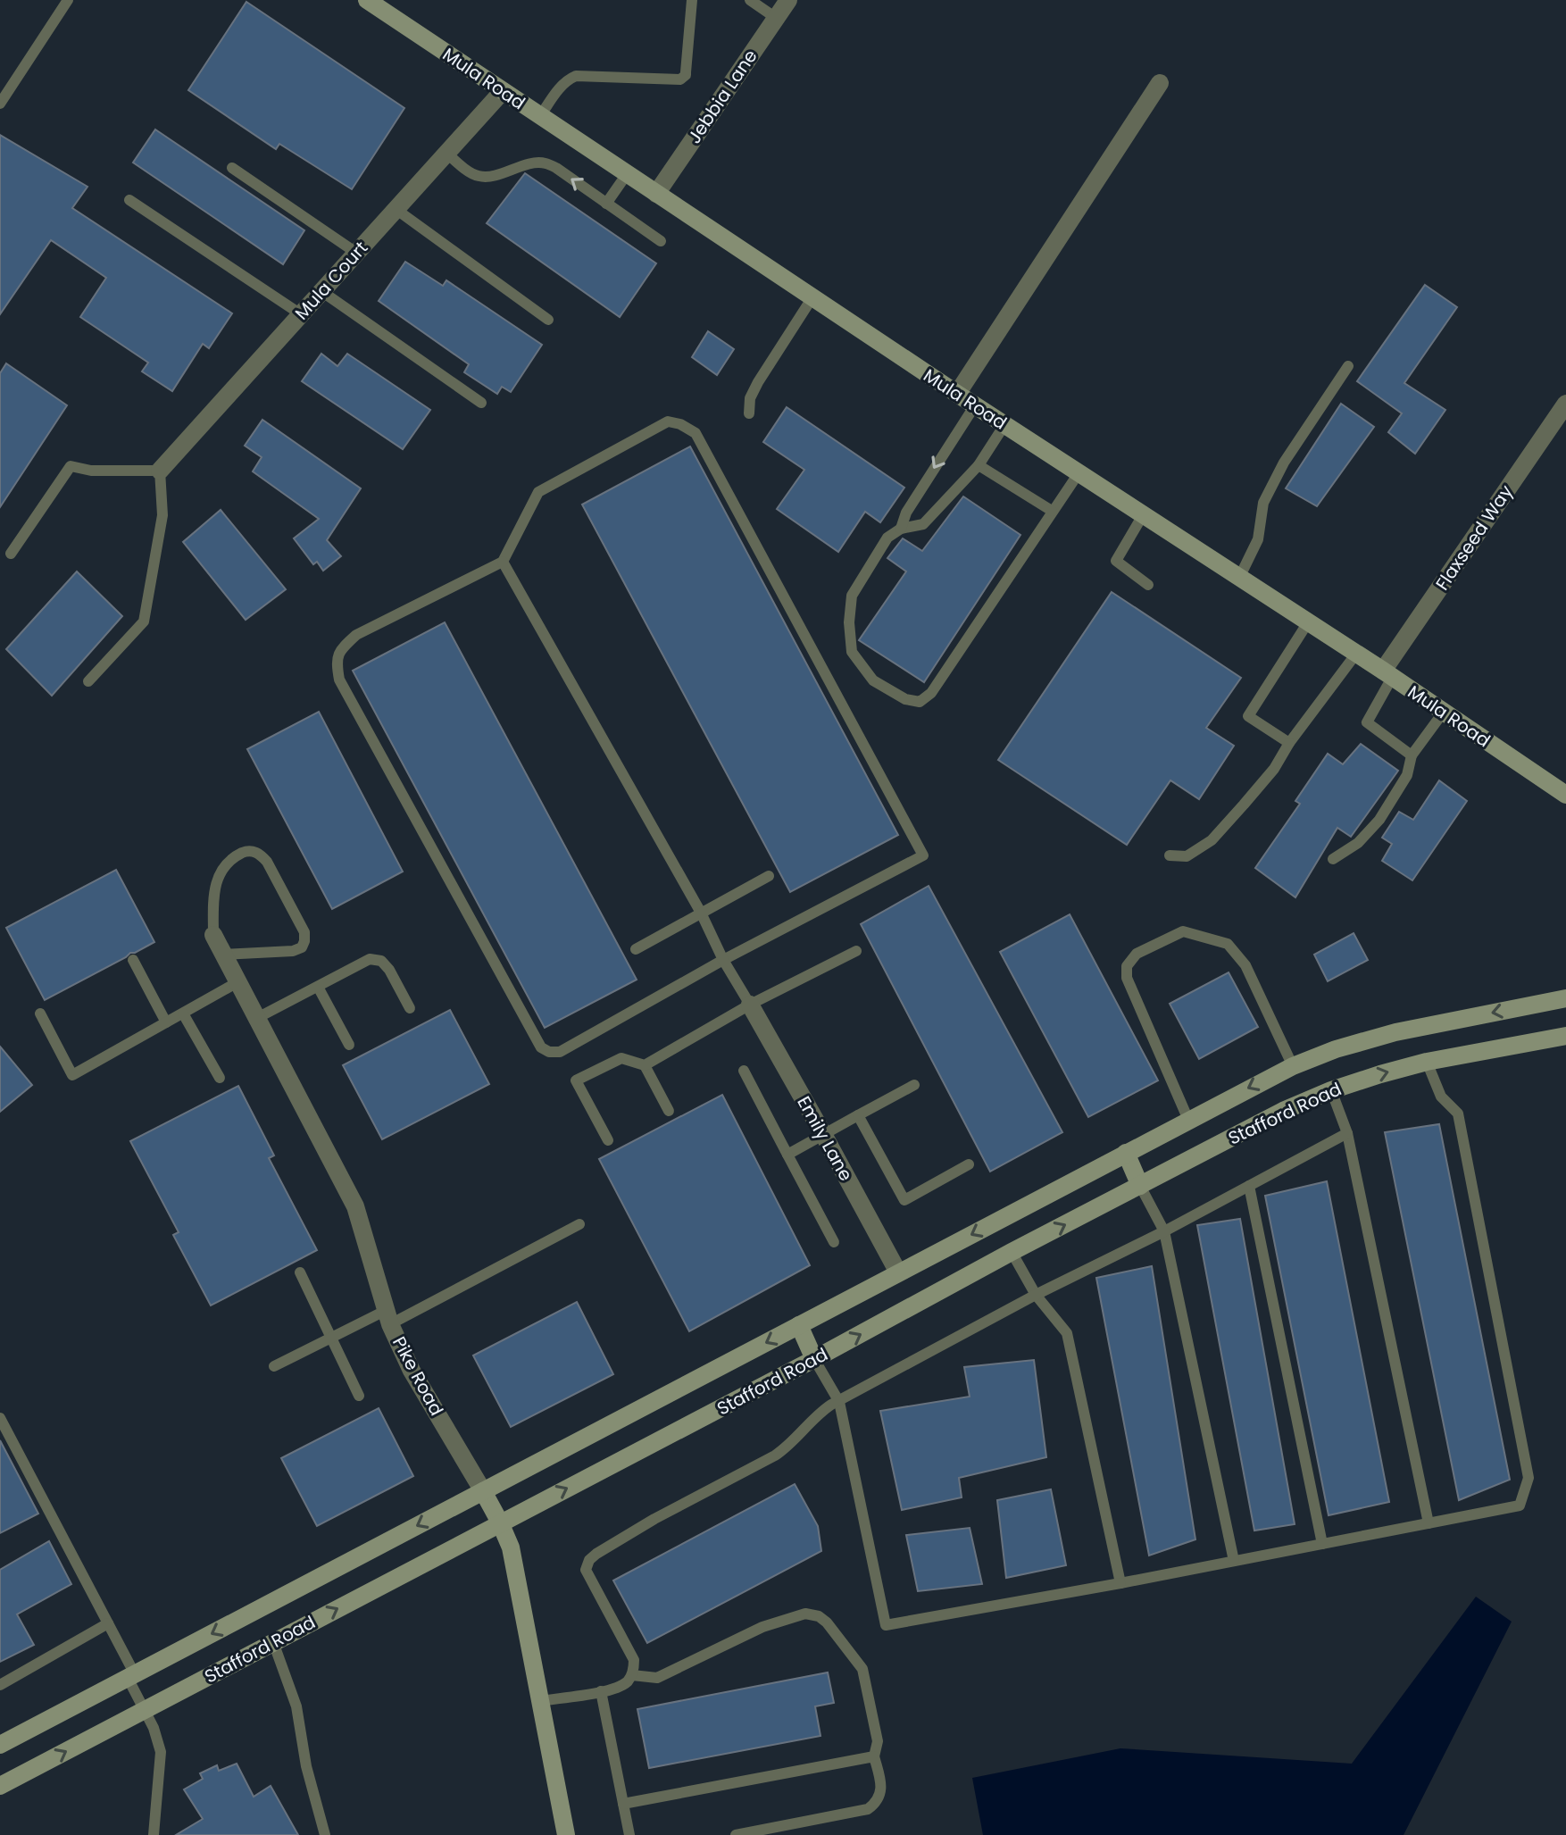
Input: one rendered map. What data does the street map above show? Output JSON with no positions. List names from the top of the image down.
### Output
{
  "streets": {
    "main road": ["Mula Road", "Stafford Road", "Pike Road"],
    "street": [
      "Jebbia Lane",
      "Mula Court",
      "Flaxseed Way",
      "Emily Lane"
    ]
  },
  "crossings": [
    ["Mula Road", "Jebbia Lane"],
    ["Mula Road", "Mula Court"],
    ["Mula Road", "Flaxseed Way"],
    ["Stafford Road", "Emily Lane"],
    ["Stafford Road", "Pike Road"]
  ]
}
